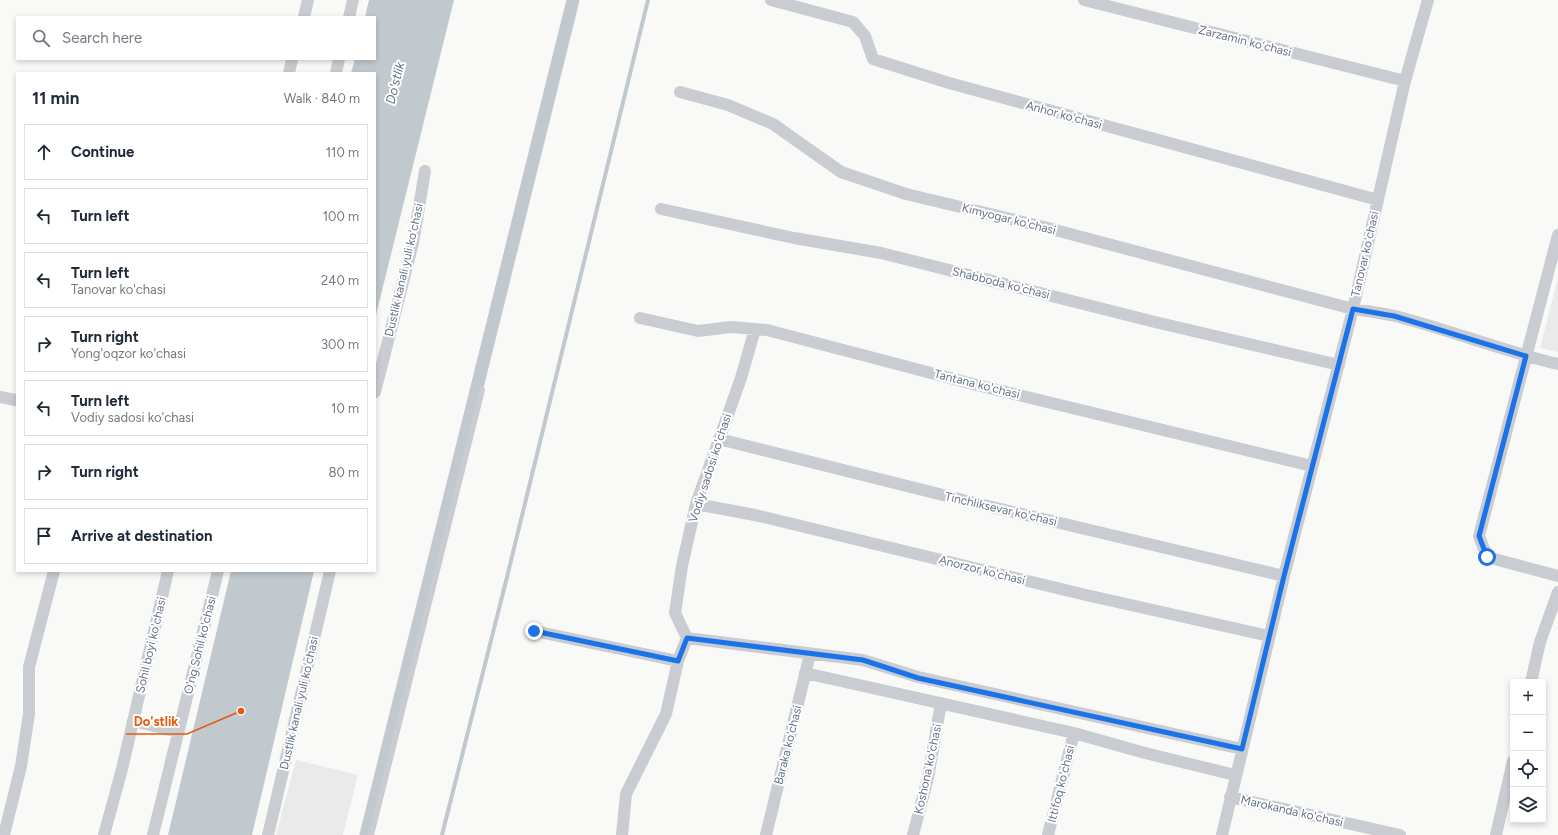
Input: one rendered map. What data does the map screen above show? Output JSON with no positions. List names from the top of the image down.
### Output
{
  "streets": {
    "street": [
      "Zarzamin ko'chasi",
      "Anhor ko'chasi",
      "Kimyogar ko'chasi",
      "Tanovar ko'chasi",
      "Dustlik kanali yuli ko'chasi",
      "Shabboda ko'chasi",
      "Tantana ko'chasi",
      "Vodiy sadosi ko'chasi",
      "Tinchliksevar ko'chasi",
      "Anorzor ko'chasi",
      "Sohil boyi ko'chasi",
      "O'ng Sohil ko'chasi",
      "Baraka ko'chasi",
      "Koshona ko'chasi",
      "Ittifoq ko'chasi",
      "Marokanda ko'chasi"
    ]
  },
  "crossings": [
    ["Zarzamin ko'chasi", "Tanovar ko'chasi"],
    ["Anhor ko'chasi", "Tanovar ko'chasi"],
    ["Kimyogar ko'chasi", "Tanovar ko'chasi"],
    ["Tanovar ko'chasi", "Shabboda ko'chasi"],
    ["Tanovar ko'chasi", "Tantana ko'chasi"],
    ["Tanovar ko'chasi", "Tinchliksevar ko'chasi"],
    ["Tanovar ko'chasi", "Anorzor ko'chasi"],
    ["Tanovar ko'chasi", "Marokanda ko'chasi"],
    ["Tantana ko'chasi", "Vodiy sadosi ko'chasi"],
    ["Vodiy sadosi ko'chasi", "Tinchliksevar ko'chasi"],
    ["Vodiy sadosi ko'chasi", "Anorzor ko'chasi"]
  ],
  "water": ["Do'stlik"],
  "places": ["Do'stlik"],
  "page": {
    "search": "Search here",
    "heading": ["11 min", "Walk · 840 m"],
    "list": [
      ["Continue", "110 m"],
      ["Turn left", "100 m"],
      ["Turn left", "Tanovar ko'chasi", "240 m"],
      ["Turn right", "Yong'oqzor ko'chasi", "300 m"],
      ["Turn left", "Vodiy sadosi ko'chasi", "10 m"],
      ["Turn right", "80 m"],
      "Arrive at destination"
    ],
    "map_buttons": ["+", "−"]
  }
}
